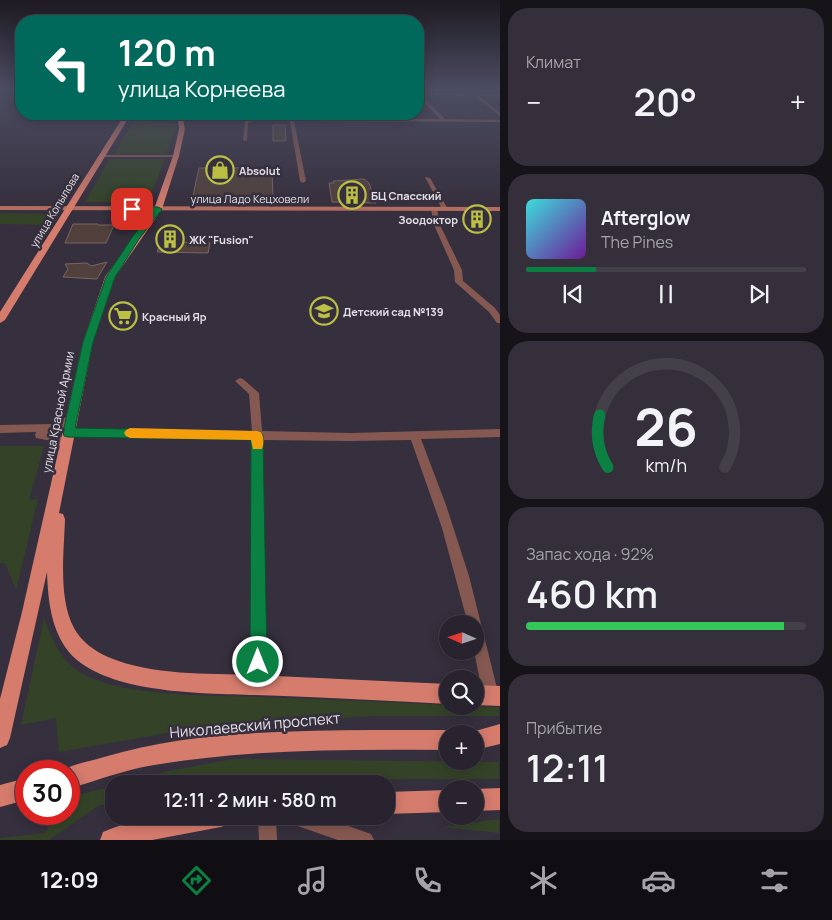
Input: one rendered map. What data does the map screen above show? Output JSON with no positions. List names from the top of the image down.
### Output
{
  "streets": {
    "main road": [
      "улица Ладо Кецховели",
      "улица Копылова",
      "улица Красной Армии",
      "Николаевский проспект"
    ]
  },
  "crossings": [
    ["улица Ладо Кецховели", "улица Копылова"],
    ["улица Ладо Кецховели", "улица Красной Армии"]
  ],
  "places": {
    "shop": ["Absolut"],
    "building": ["БЦ Спасский", "Зоодоктор", "ЖК \"Fusion\""],
    "school or university": ["Детский сад №139"],
    "supermarket": ["Красный Яр"]
  },
  "north": "left",
  "page": {
    "tile": [
      "Климат",
      ["Запас хода · 92%", "460 km"],
      ["Прибытие", "12:11"]
    ],
    "turn": ["120 m", "улица Корнеева"],
    "heat": ["−", "20°", "+"],
    "song": ["Afterglow", "The Pines"],
    "map_buttons": ["+", "−"],
    "limit": "30",
    "trip": "12:11 · 2 мин · 580 m",
    "tabs": "12:09",
    "gauge": ["26", "km/h"]
  }
}
